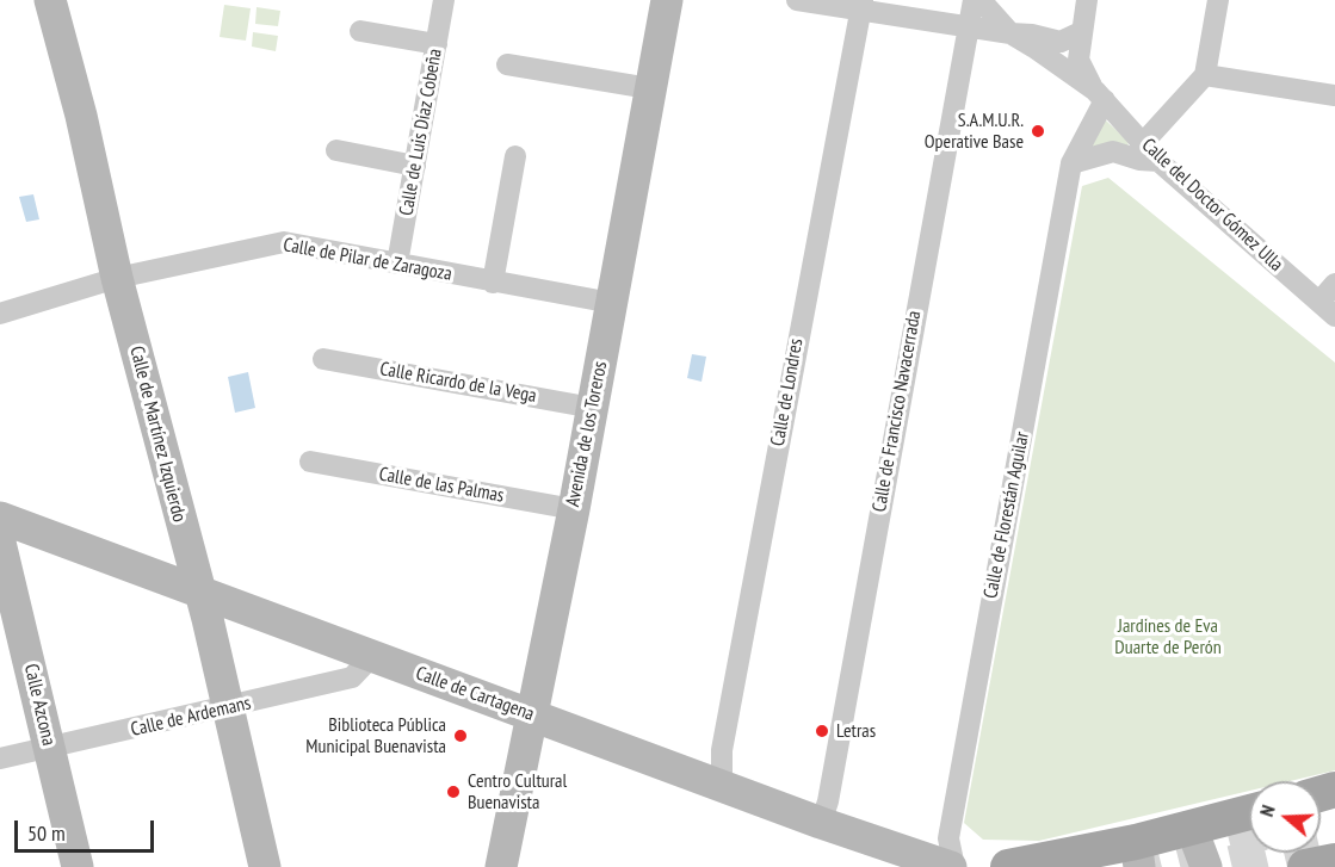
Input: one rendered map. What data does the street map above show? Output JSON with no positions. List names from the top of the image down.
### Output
{
  "streets": {
    "street": [
      "Calle de Luis Díaz Cobeña",
      "Calle del Doctor Gómez Ulla",
      "Calle de Pilar de Zaragoza",
      "Calle Ricardo de la Vega",
      "Calle de Londres",
      "Calle de Francisco Navacerrada",
      "Calle de Martínez Izquierdo",
      "Avenida de los Toreros",
      "Calle de las Palmas",
      "Calle de Florestán Aguilar",
      "Calle de Cartagena",
      "Calle Azcona",
      "Calle de Ardemans"
    ]
  },
  "crossings": [
    ["Calle de Luis Díaz Cobeña", "Calle de Pilar de Zaragoza"],
    ["Calle del Doctor Gómez Ulla", "Calle de Florestán Aguilar"],
    ["Calle de Pilar de Zaragoza", "Calle de Martínez Izquierdo"],
    ["Calle de Pilar de Zaragoza", "Avenida de los Toreros"],
    ["Calle Ricardo de la Vega", "Avenida de los Toreros"],
    ["Calle de Londres", "Calle de Cartagena"],
    ["Calle de Francisco Navacerrada", "Calle de Cartagena"],
    ["Calle de Martínez Izquierdo", "Calle de Cartagena"],
    ["Calle de Martínez Izquierdo", "Calle de Ardemans"],
    ["Avenida de los Toreros", "Calle de las Palmas"],
    ["Avenida de los Toreros", "Calle de Cartagena"],
    ["Calle de Florestán Aguilar", "Calle de Cartagena"],
    ["Calle de Cartagena", "Calle de Ardemans"],
    ["Calle Azcona", "Calle de Ardemans"]
  ],
  "parks": ["Jardines de Eva Duarte de Perón"],
  "places": [
    "S.A.M.U.R. Operative Base",
    "Letras",
    "Biblioteca Pública Municipal Buenavista",
    "Centro Cultural Buenavista"
  ],
  "scale_bar": "50 m",
  "north": "left"
}
